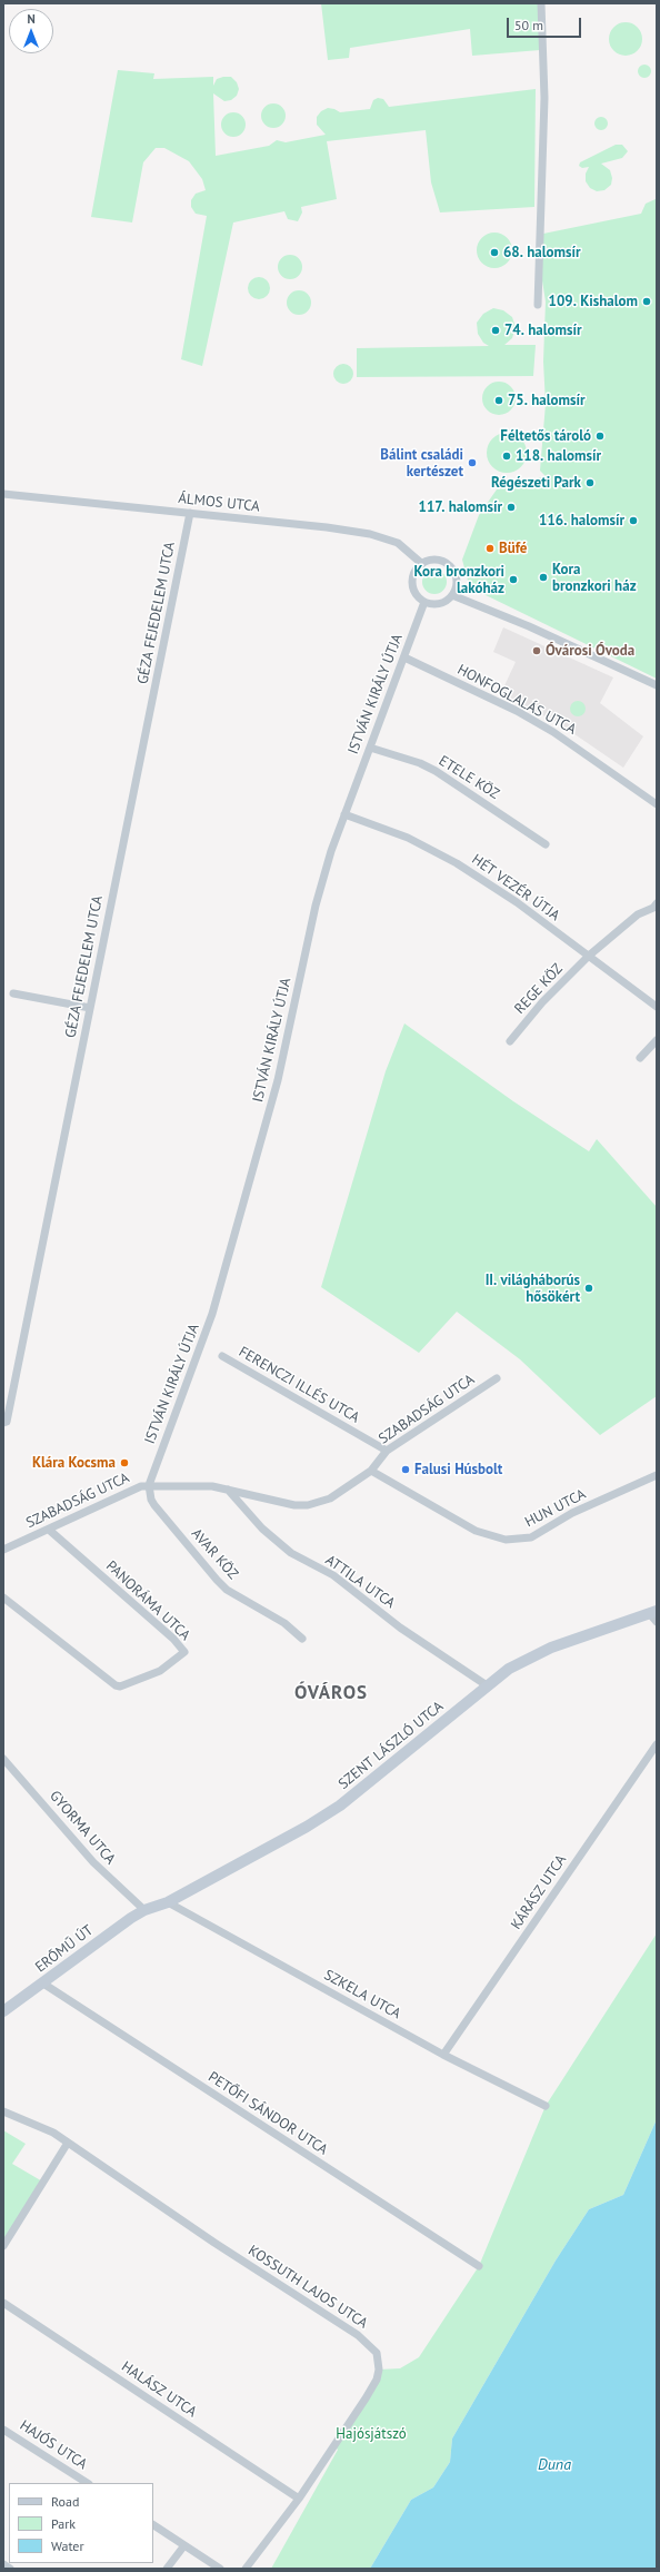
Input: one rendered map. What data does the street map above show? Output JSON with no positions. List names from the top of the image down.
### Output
{
  "streets": {
    "street": [
      "ÁLMOS UTCA",
      "GÉZA FEJEDELEM UTCA",
      "ISTVÁN KIRÁLY ÚTJA",
      "HONFOGLALÁS UTCA",
      "ETELE KÖZ",
      "HÉT VEZÉR ÚTJA",
      "REGE KÖZ",
      "FERENCZI ILLÉS UTCA",
      "SZABADSÁG UTCA",
      "HUN UTCA",
      "AVAR KÖZ",
      "ATTILA UTCA",
      "PANORÁMA UTCA",
      "SZENT LÁSZLÓ UTCA",
      "GYORMA UTCA",
      "KÁRÁSZ UTCA",
      "ERŐMŰ ÚT",
      "SZKELA UTCA",
      "PETŐFI SÁNDOR UTCA",
      "KOSSUTH LAJOS UTCA",
      "HALÁSZ UTCA",
      "HAJÓS UTCA"
    ]
  },
  "crossings": [
    ["ÁLMOS UTCA", "GÉZA FEJEDELEM UTCA"],
    ["ÁLMOS UTCA", "ISTVÁN KIRÁLY ÚTJA"],
    ["ISTVÁN KIRÁLY ÚTJA", "HONFOGLALÁS UTCA"],
    ["ISTVÁN KIRÁLY ÚTJA", "ETELE KÖZ"],
    ["ISTVÁN KIRÁLY ÚTJA", "HÉT VEZÉR ÚTJA"],
    ["ISTVÁN KIRÁLY ÚTJA", "SZABADSÁG UTCA"],
    ["ISTVÁN KIRÁLY ÚTJA", "AVAR KÖZ"],
    ["HÉT VEZÉR ÚTJA", "REGE KÖZ"],
    ["FERENCZI ILLÉS UTCA", "SZABADSÁG UTCA"],
    ["SZABADSÁG UTCA", "HUN UTCA"],
    ["SZABADSÁG UTCA", "AVAR KÖZ"],
    ["SZABADSÁG UTCA", "ATTILA UTCA"],
    ["SZABADSÁG UTCA", "PANORÁMA UTCA"],
    ["ATTILA UTCA", "SZENT LÁSZLÓ UTCA"],
    ["SZENT LÁSZLÓ UTCA", "GYORMA UTCA"],
    ["SZENT LÁSZLÓ UTCA", "ERŐMŰ ÚT"],
    ["SZENT LÁSZLÓ UTCA", "SZKELA UTCA"],
    ["GYORMA UTCA", "ERŐMŰ ÚT"],
    ["KÁRÁSZ UTCA", "SZKELA UTCA"],
    ["ERŐMŰ ÚT", "PETŐFI SÁNDOR UTCA"],
    ["KOSSUTH LAJOS UTCA", "HALÁSZ UTCA"]
  ],
  "districts": ["ÓVÁROS"],
  "water": ["Duna"],
  "parks": ["Hajósjátszó"],
  "places": [
    "68. halomsír",
    "109. Kishalom",
    "74. halomsír",
    "75. halomsír",
    "Féltetős tároló",
    "118. halomsír",
    "Bálint családi kertészet",
    "Régészeti Park",
    "117. halomsír",
    "116. halomsír",
    "Büfé",
    "Kora bronzkori ház",
    "Kora bronzkori lakóház",
    "Óvárosi Óvoda",
    "II. világháborús hősökért",
    "Klára Kocsma",
    "Falusi Húsbolt"
  ],
  "legend": ["Road", "Park", "Water"],
  "scale_bar": "50 m",
  "north": "top"
}
